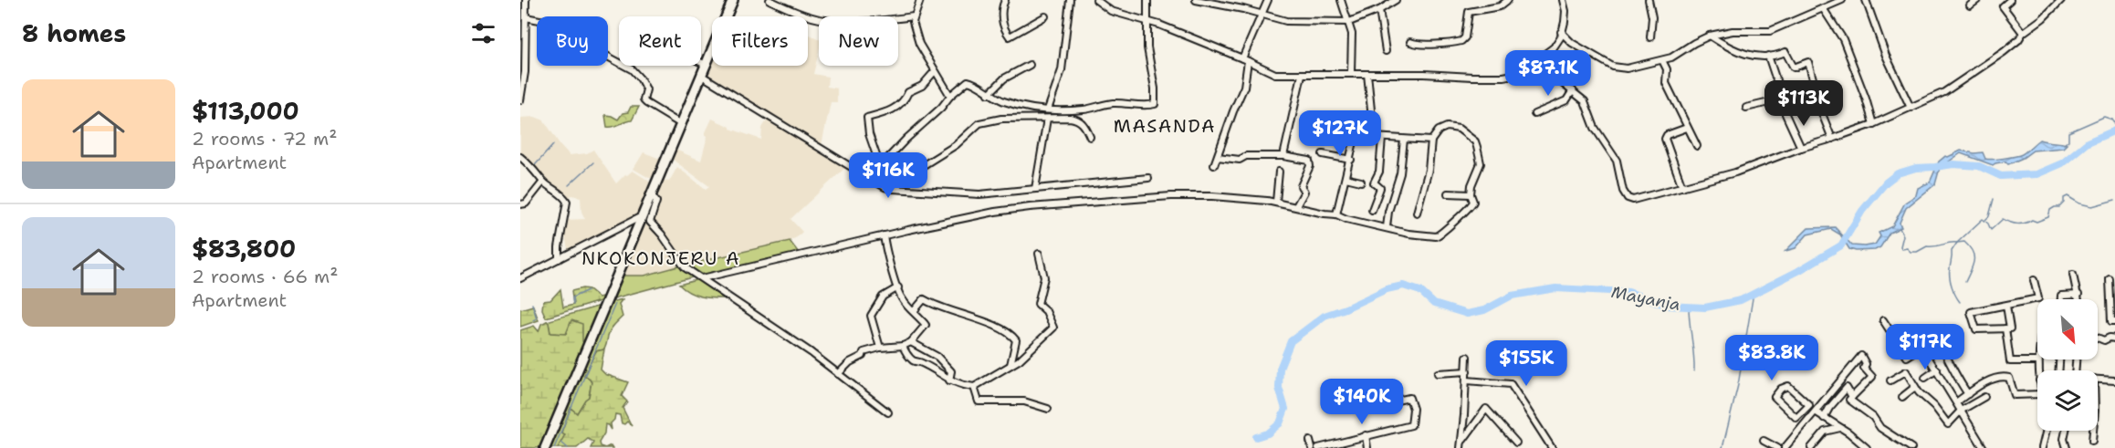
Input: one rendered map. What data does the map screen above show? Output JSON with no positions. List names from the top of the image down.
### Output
{
  "districts": ["MASANDA", "NKOKONJERU A"],
  "water": ["Mayanja"],
  "north": "bottom right",
  "page": {
    "heading": "8 homes",
    "chip": [
      "Buy",
      "Rent",
      "Filters",
      "New"
    ],
    "price": [
      "$87.1K",
      "$113K",
      "$127K",
      "$116K",
      "$117K",
      "$83.8K",
      "$155K",
      "$140K"
    ],
    "list": [
      {
        "name": "$113,000",
        "note": "2 rooms · 72 m² · Apartment"
      },
      {
        "name": "$83,800",
        "note": "2 rooms · 66 m² · Apartment"
      }
    ]
  }
}
